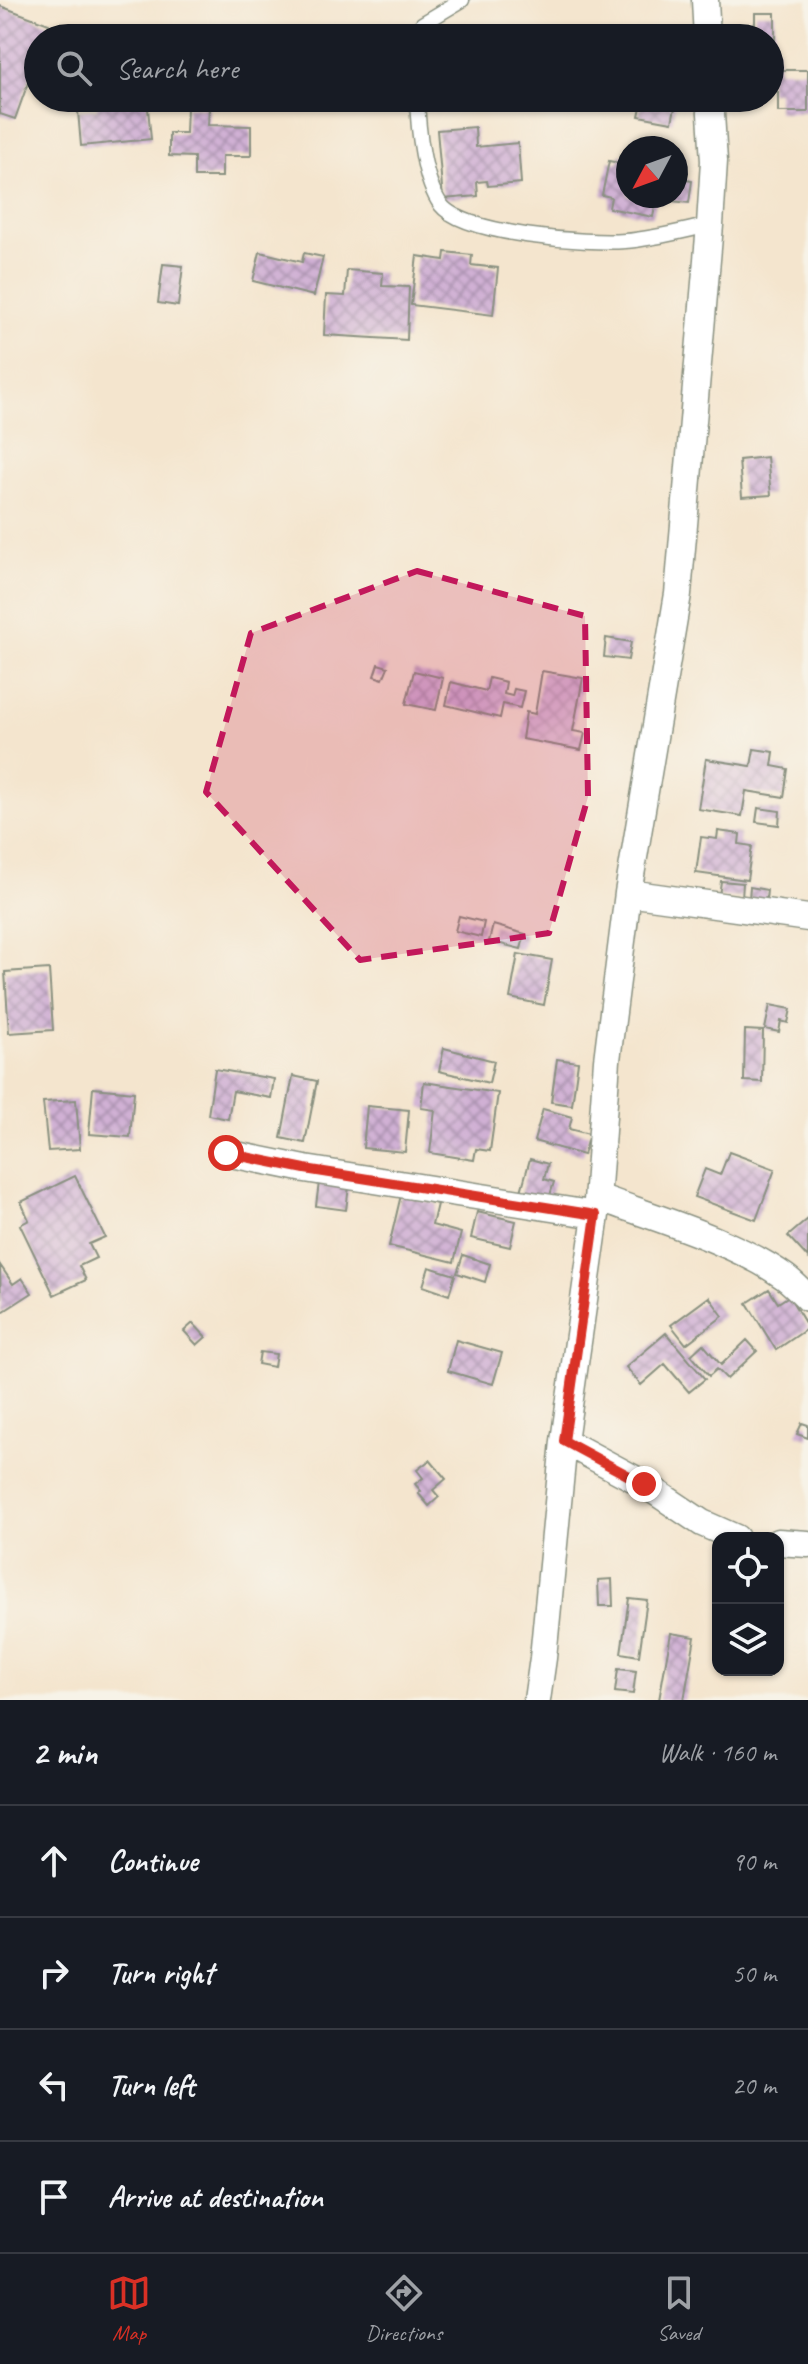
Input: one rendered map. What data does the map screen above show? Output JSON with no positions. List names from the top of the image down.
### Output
{
  "north": "bottom left",
  "page": {
    "search": "Search here",
    "heading": ["2 min", "Walk · 160 m"],
    "list": [
      ["Continue", "90 m"],
      ["Turn right", "50 m"],
      ["Turn left", "20 m"],
      "Arrive at destination"
    ],
    "nav": ["Map", "Directions", "Saved"]
  }
}
